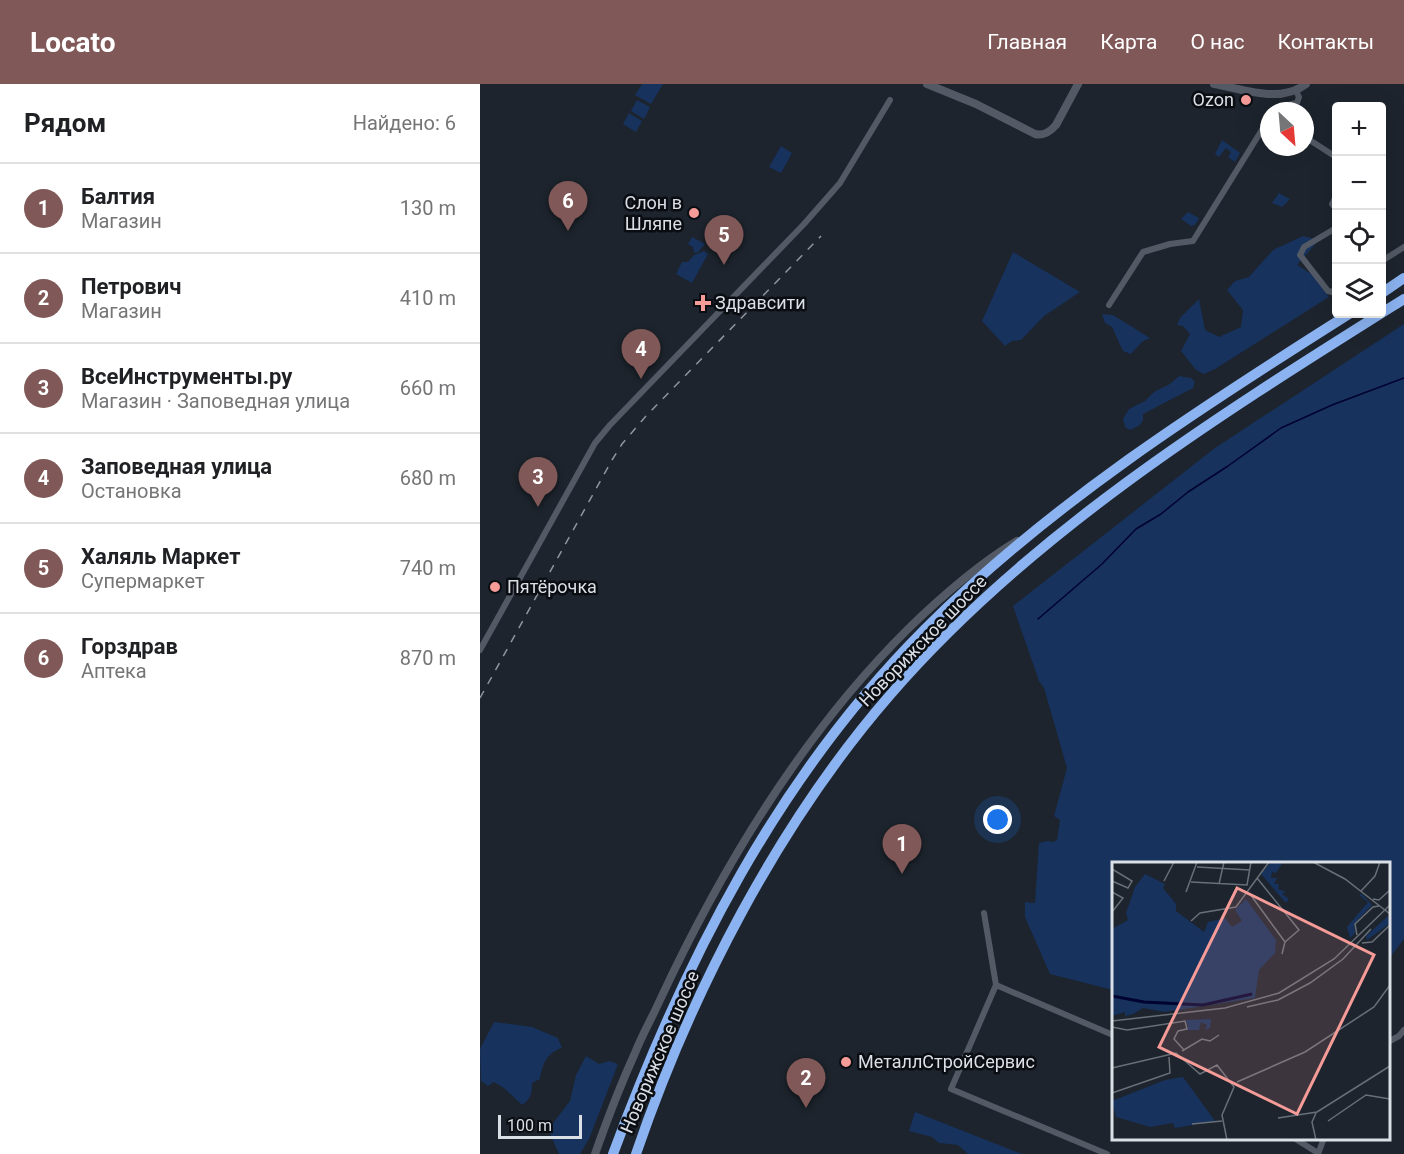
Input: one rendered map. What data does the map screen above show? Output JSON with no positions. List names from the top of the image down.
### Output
{
  "streets": {
    "highway": ["Новорижское шоссе"]
  },
  "places": {
    "other": [
      "Ozon",
      "Слон в Шляпе",
      "Пятёрочка",
      "МеталлСтройСервис"
    ],
    "health": ["Здравсити"]
  },
  "scale_bar": "100 m",
  "north": "bottom right",
  "page": {
    "header": "Locato",
    "nav": [
      "Главная",
      "Карта",
      "О нас",
      "Контакты"
    ],
    "heading": ["Рядом", "Найдено: 6"],
    "map_buttons": ["+", "−"],
    "list": [
      {
        "mark": "1",
        "name": "Балтия",
        "note": "Магазин",
        "value": "130 m"
      },
      {
        "mark": "2",
        "name": "Петрович",
        "note": "Магазин",
        "value": "410 m"
      },
      {
        "mark": "3",
        "name": "ВсеИнструменты.ру",
        "note": "Магазин · Заповедная улица",
        "value": "660 m"
      },
      {
        "mark": "4",
        "name": "Заповедная улица",
        "note": "Остановка",
        "value": "680 m"
      },
      {
        "mark": "5",
        "name": "Халяль Маркет",
        "note": "Супермаркет",
        "value": "740 m"
      },
      {
        "mark": "6",
        "name": "Горздрав",
        "note": "Аптека",
        "value": "870 m"
      }
    ],
    "pins": [
      "6",
      "5",
      "4",
      "3",
      "1",
      "2"
    ],
    "scale": "100 m"
  }
}
